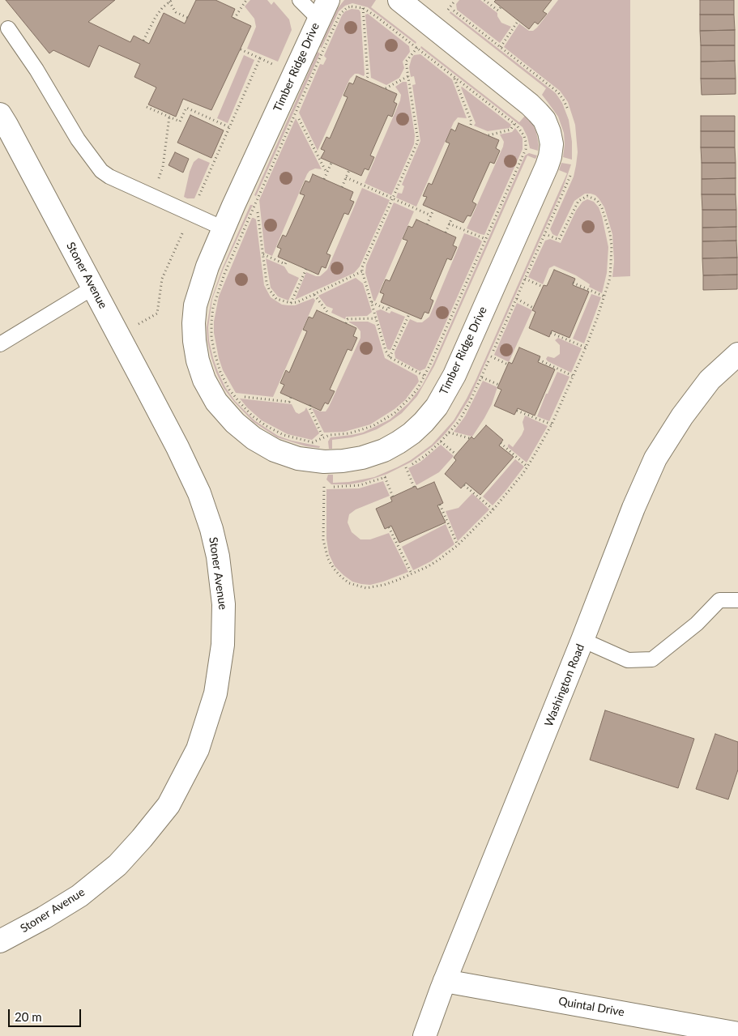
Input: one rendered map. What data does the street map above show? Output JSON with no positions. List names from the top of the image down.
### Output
{
  "streets": {
    "street": [
      "Timber Ridge Drive",
      "Stoner Avenue",
      "Washington Road",
      "Quintal Drive"
    ]
  },
  "crossings": [
    ["Washington Road", "Quintal Drive"]
  ],
  "scale_bar": "20 m"
}
